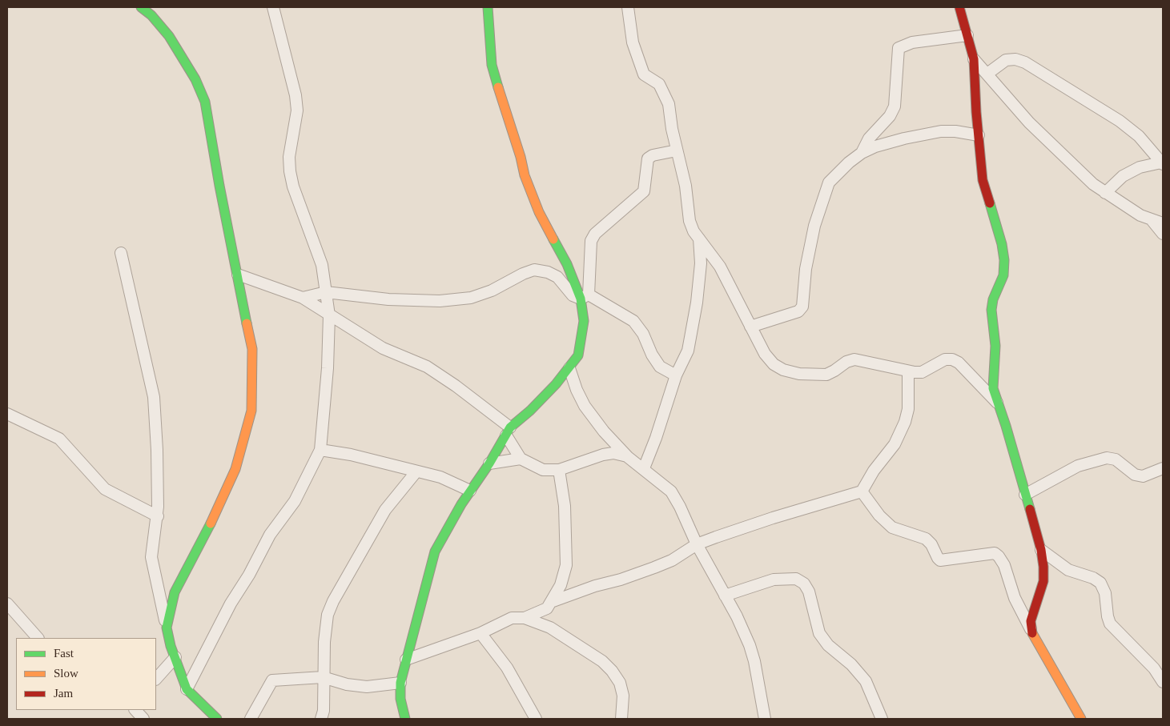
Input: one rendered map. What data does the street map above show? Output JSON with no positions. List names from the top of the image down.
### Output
{
  "legend": ["Fast", "Slow", "Jam"]
}
